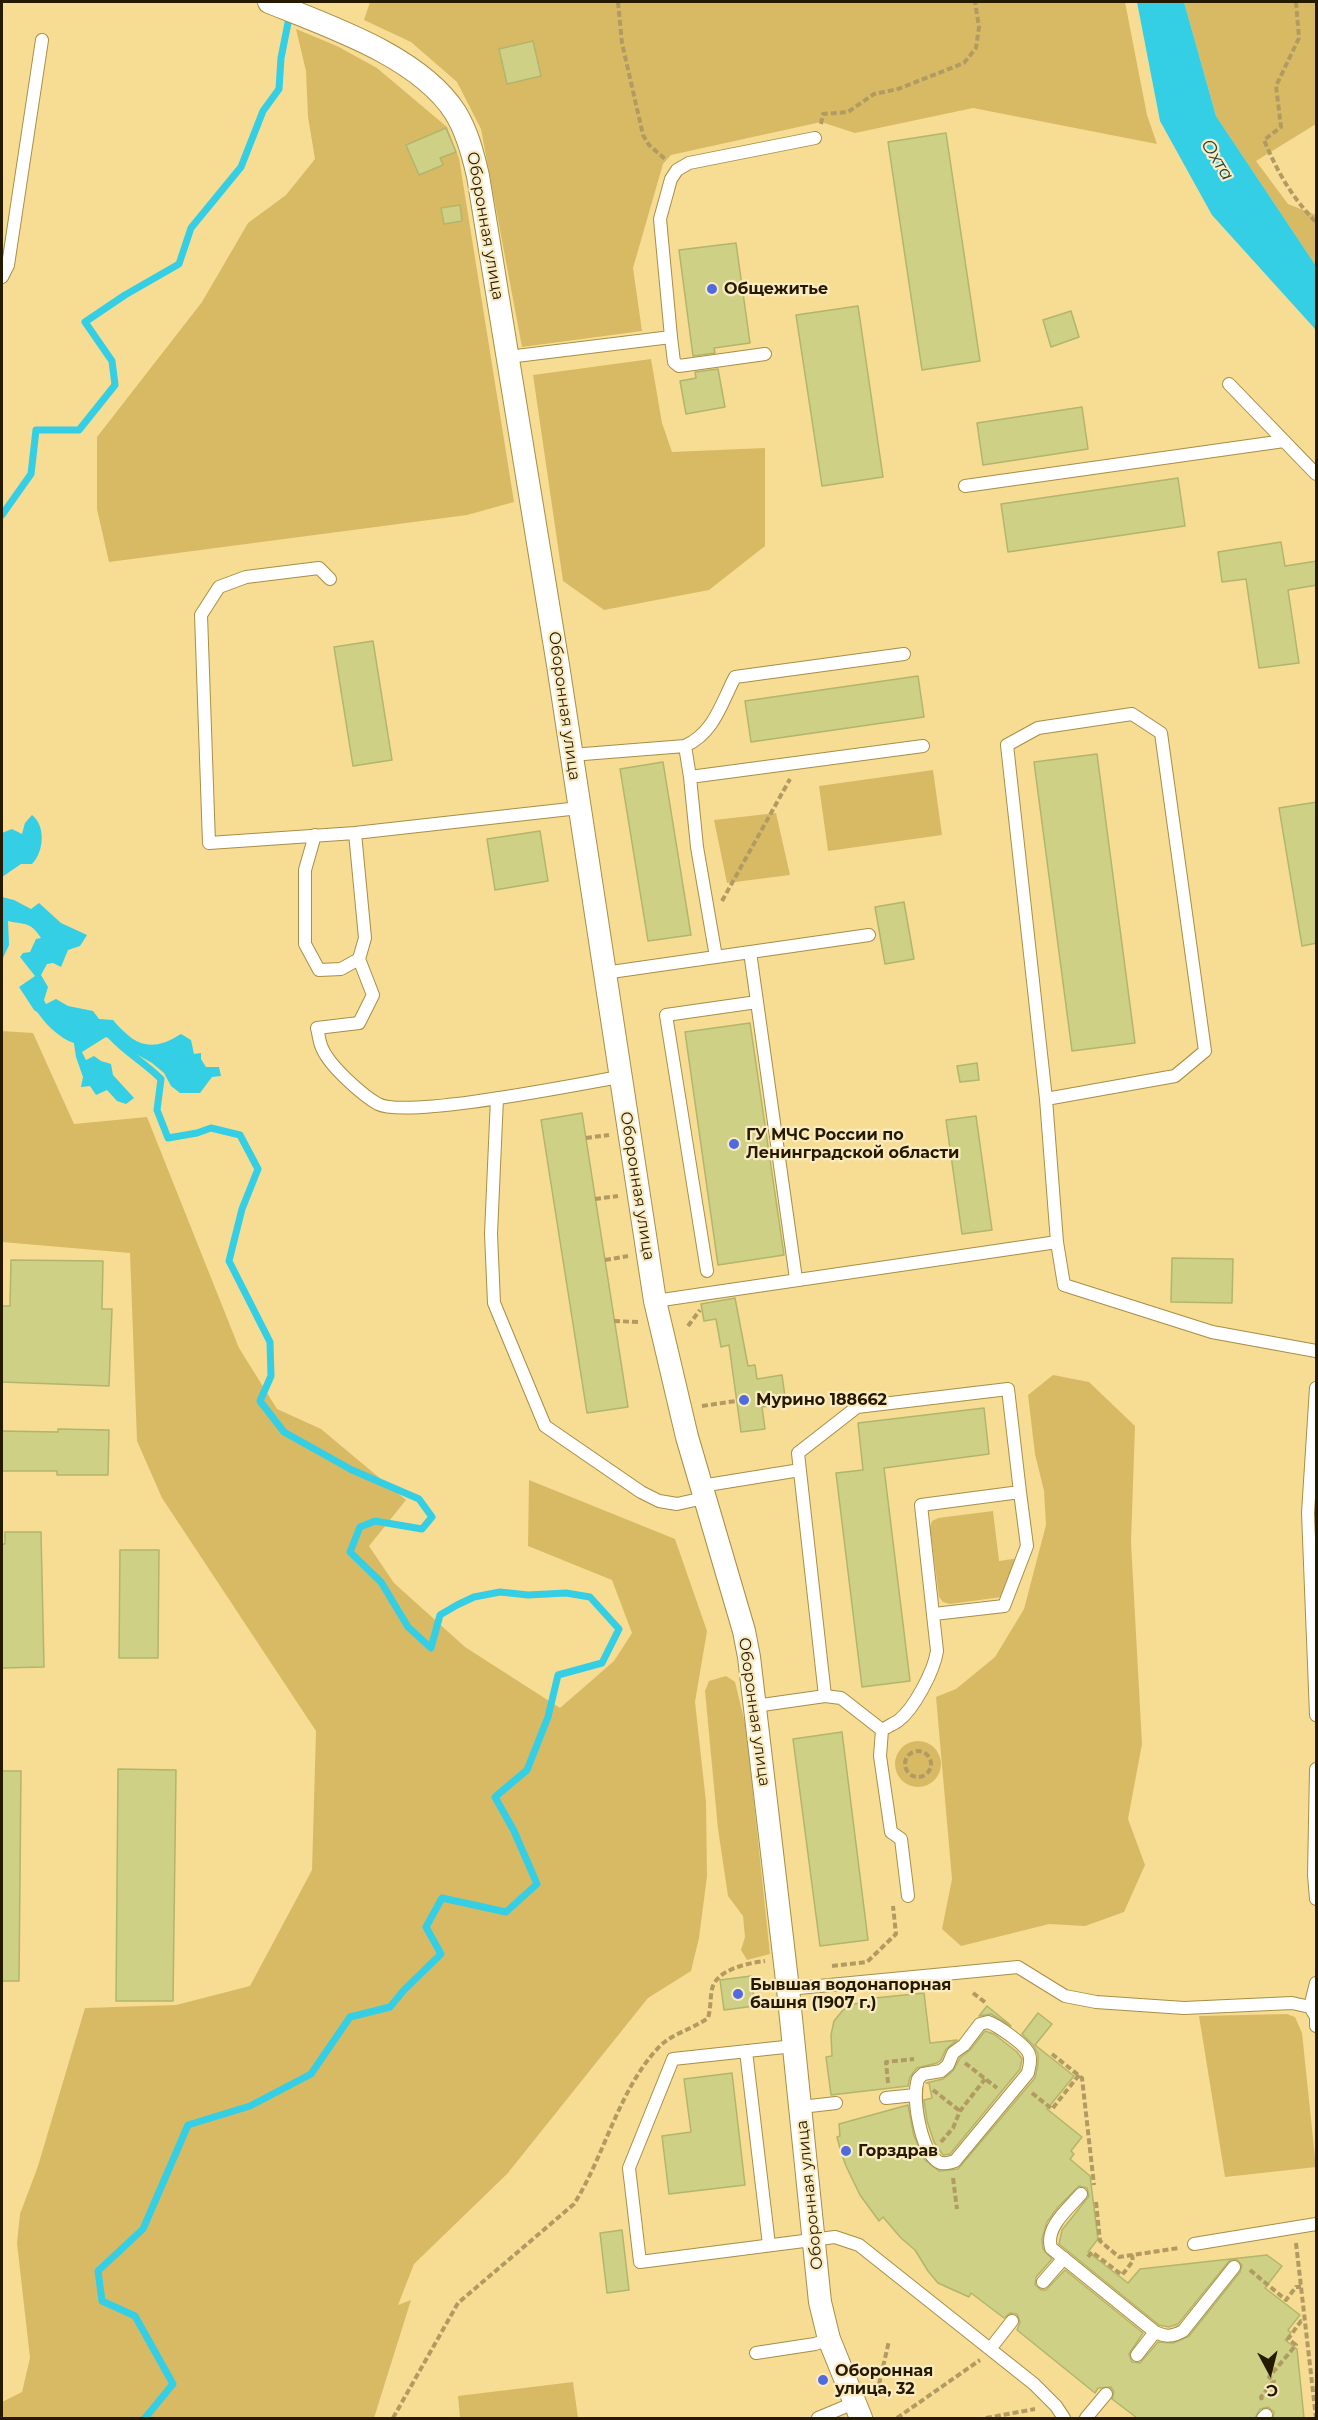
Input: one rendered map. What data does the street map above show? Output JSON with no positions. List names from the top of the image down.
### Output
{
  "streets": {
    "street": ["Оборонная улица"]
  },
  "water": ["Охта"],
  "places": [
    "Общежитье",
    "ГУ МЧС России по Ленинградской области",
    "Мурино 188662",
    "Бывшая водонапорная башня (1907 г.)",
    "Горздрав",
    "Оборонная улица, 32"
  ],
  "north": "bottom"
}
